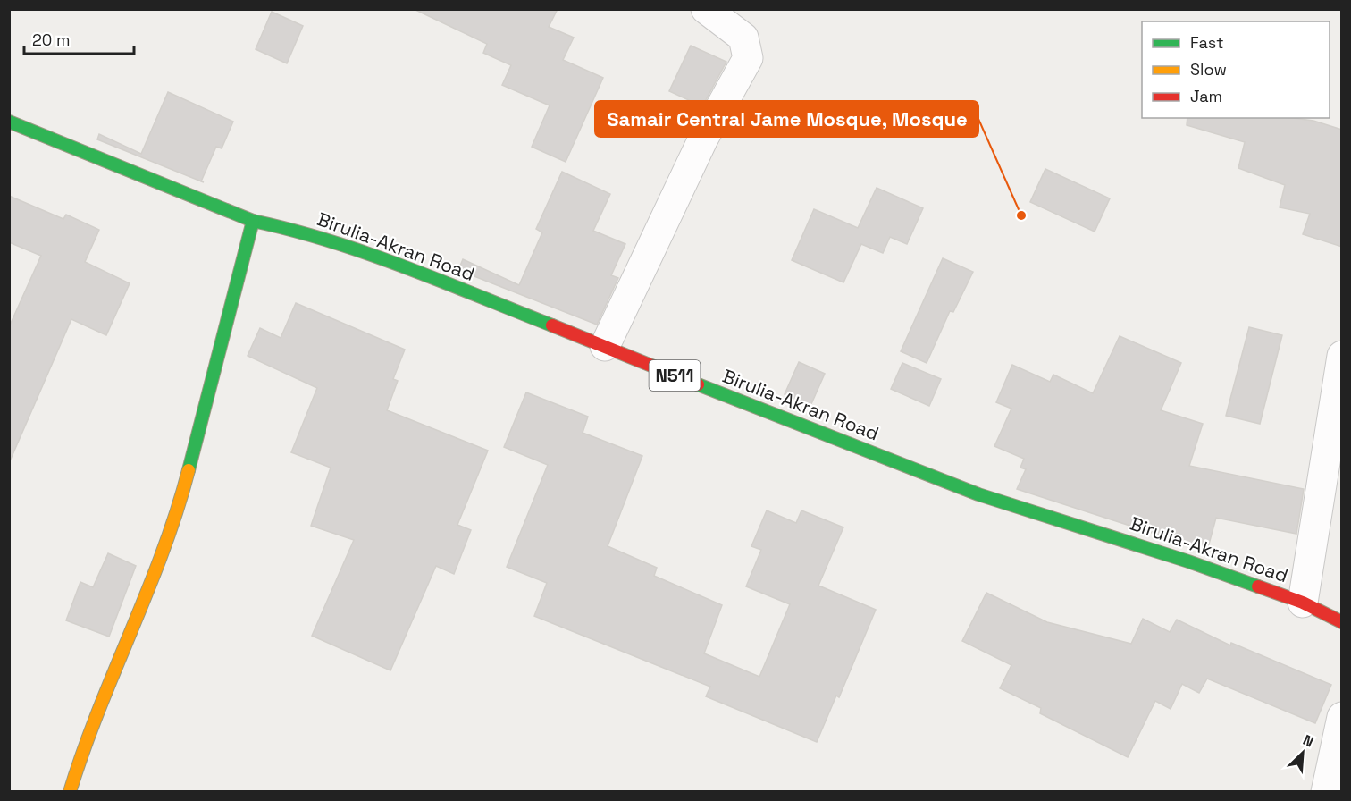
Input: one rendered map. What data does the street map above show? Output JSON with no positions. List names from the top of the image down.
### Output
{
  "streets": {
    "main road": ["Birulia-Akran Road", "N511"]
  },
  "places": ["Samair Central Jame Mosque, Mosque"],
  "legend": ["Fast", "Slow", "Jam"],
  "scale_bar": "20 m",
  "north": "top right"
}
